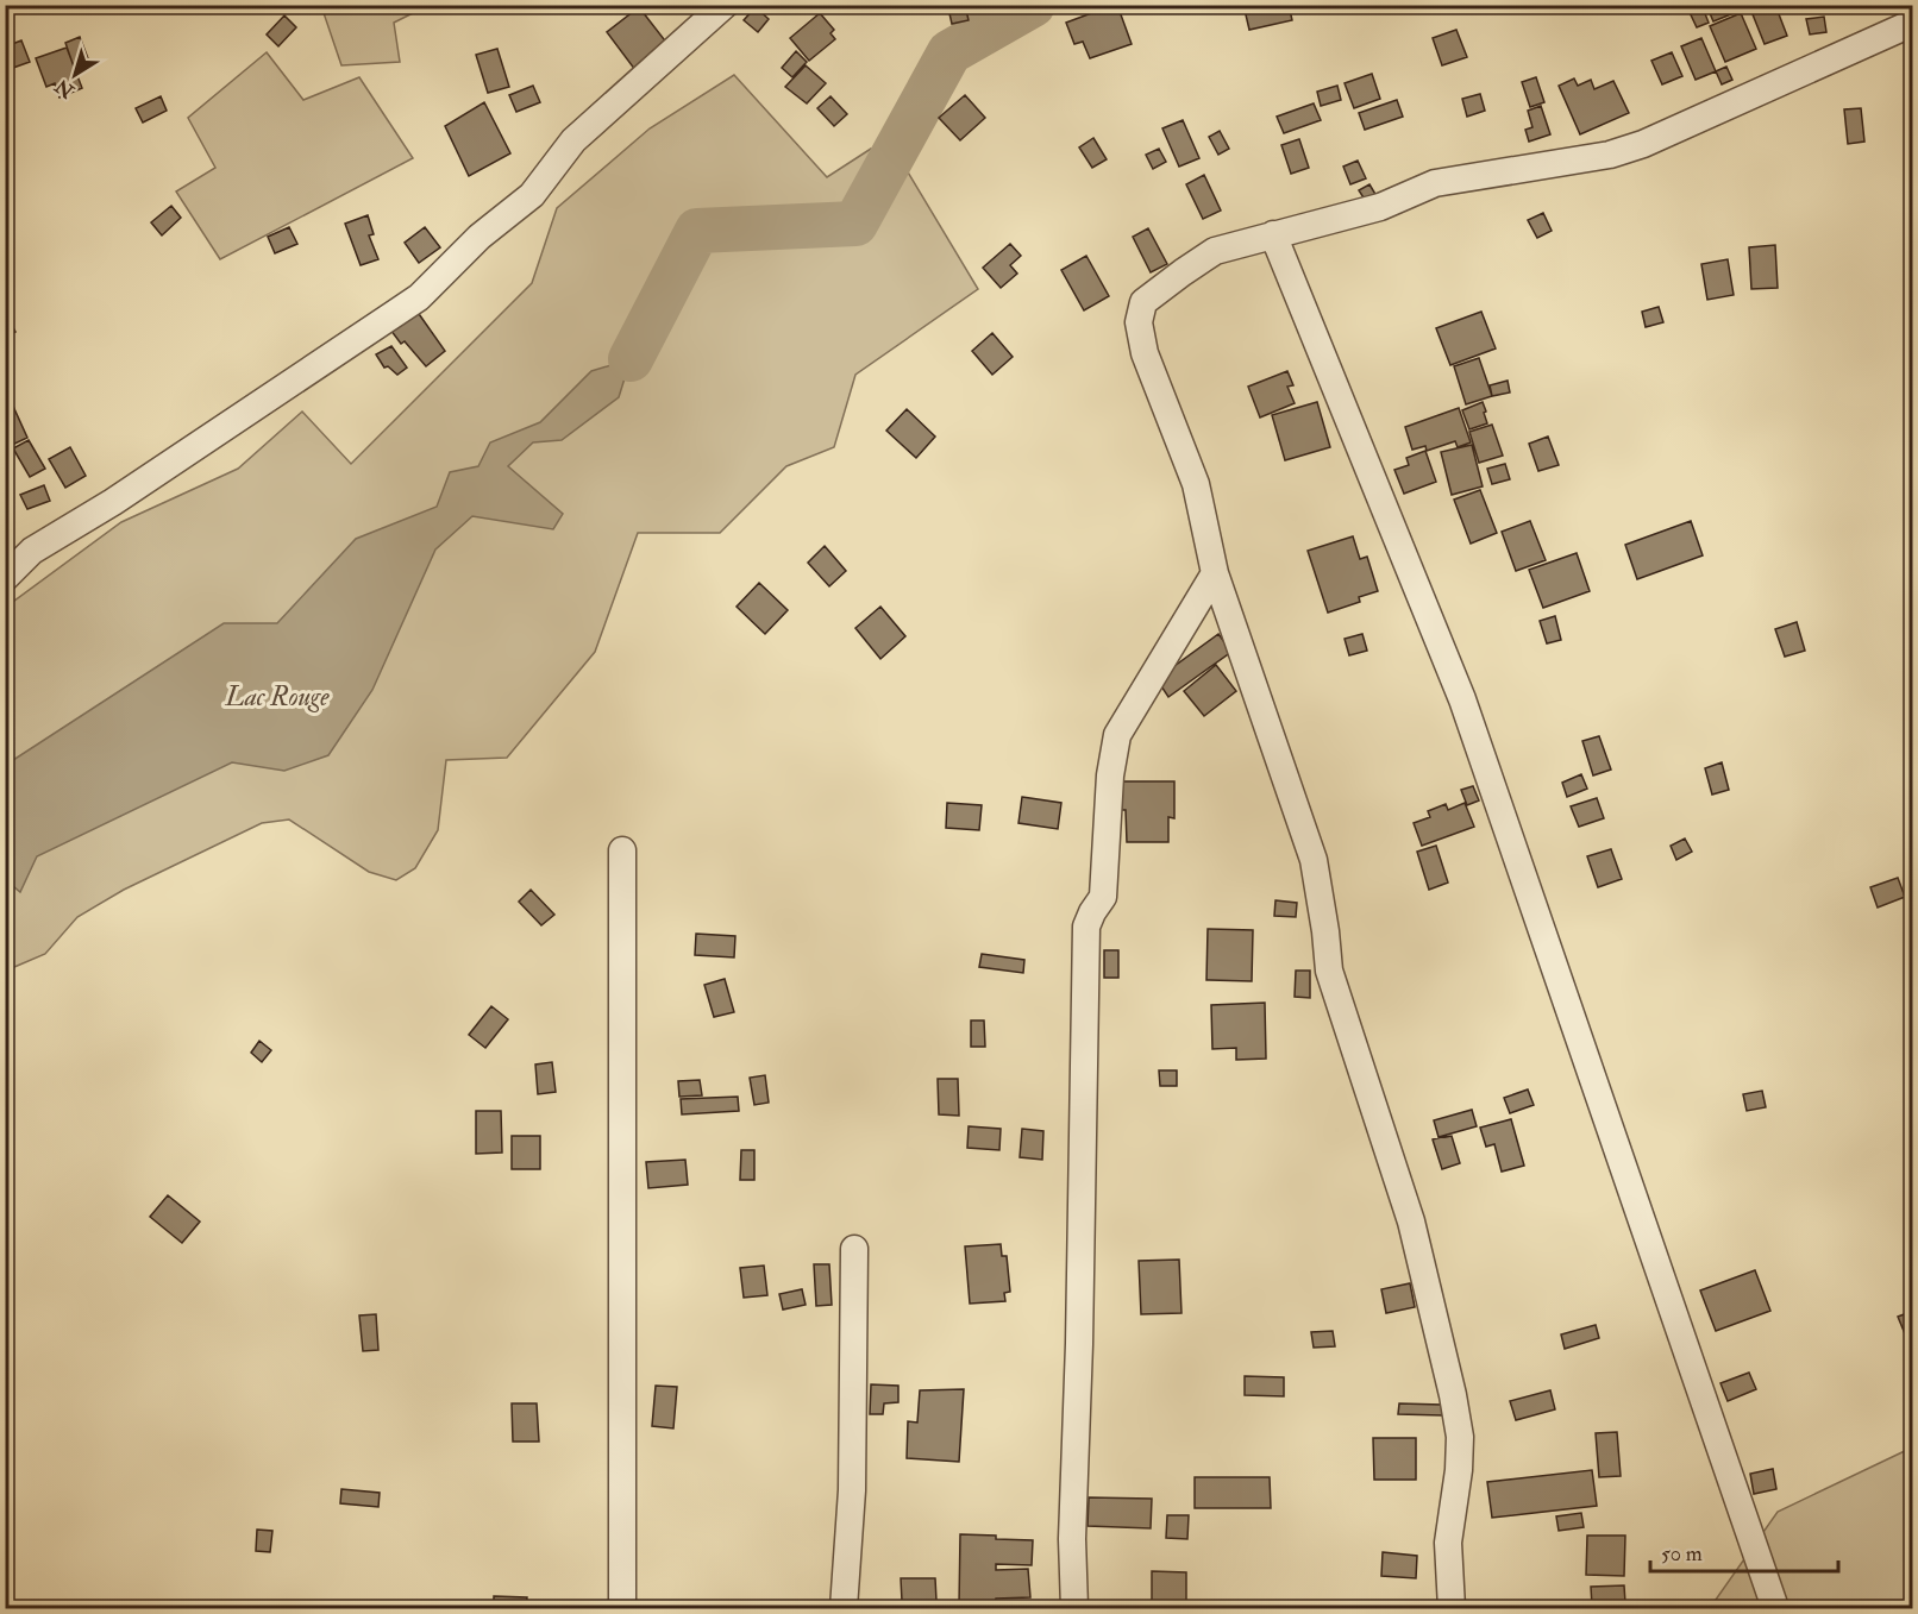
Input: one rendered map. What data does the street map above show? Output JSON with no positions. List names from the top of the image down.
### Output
{
  "water": ["Lac Rouge"],
  "scale_bar": "50 m",
  "north": "bottom left"
}
